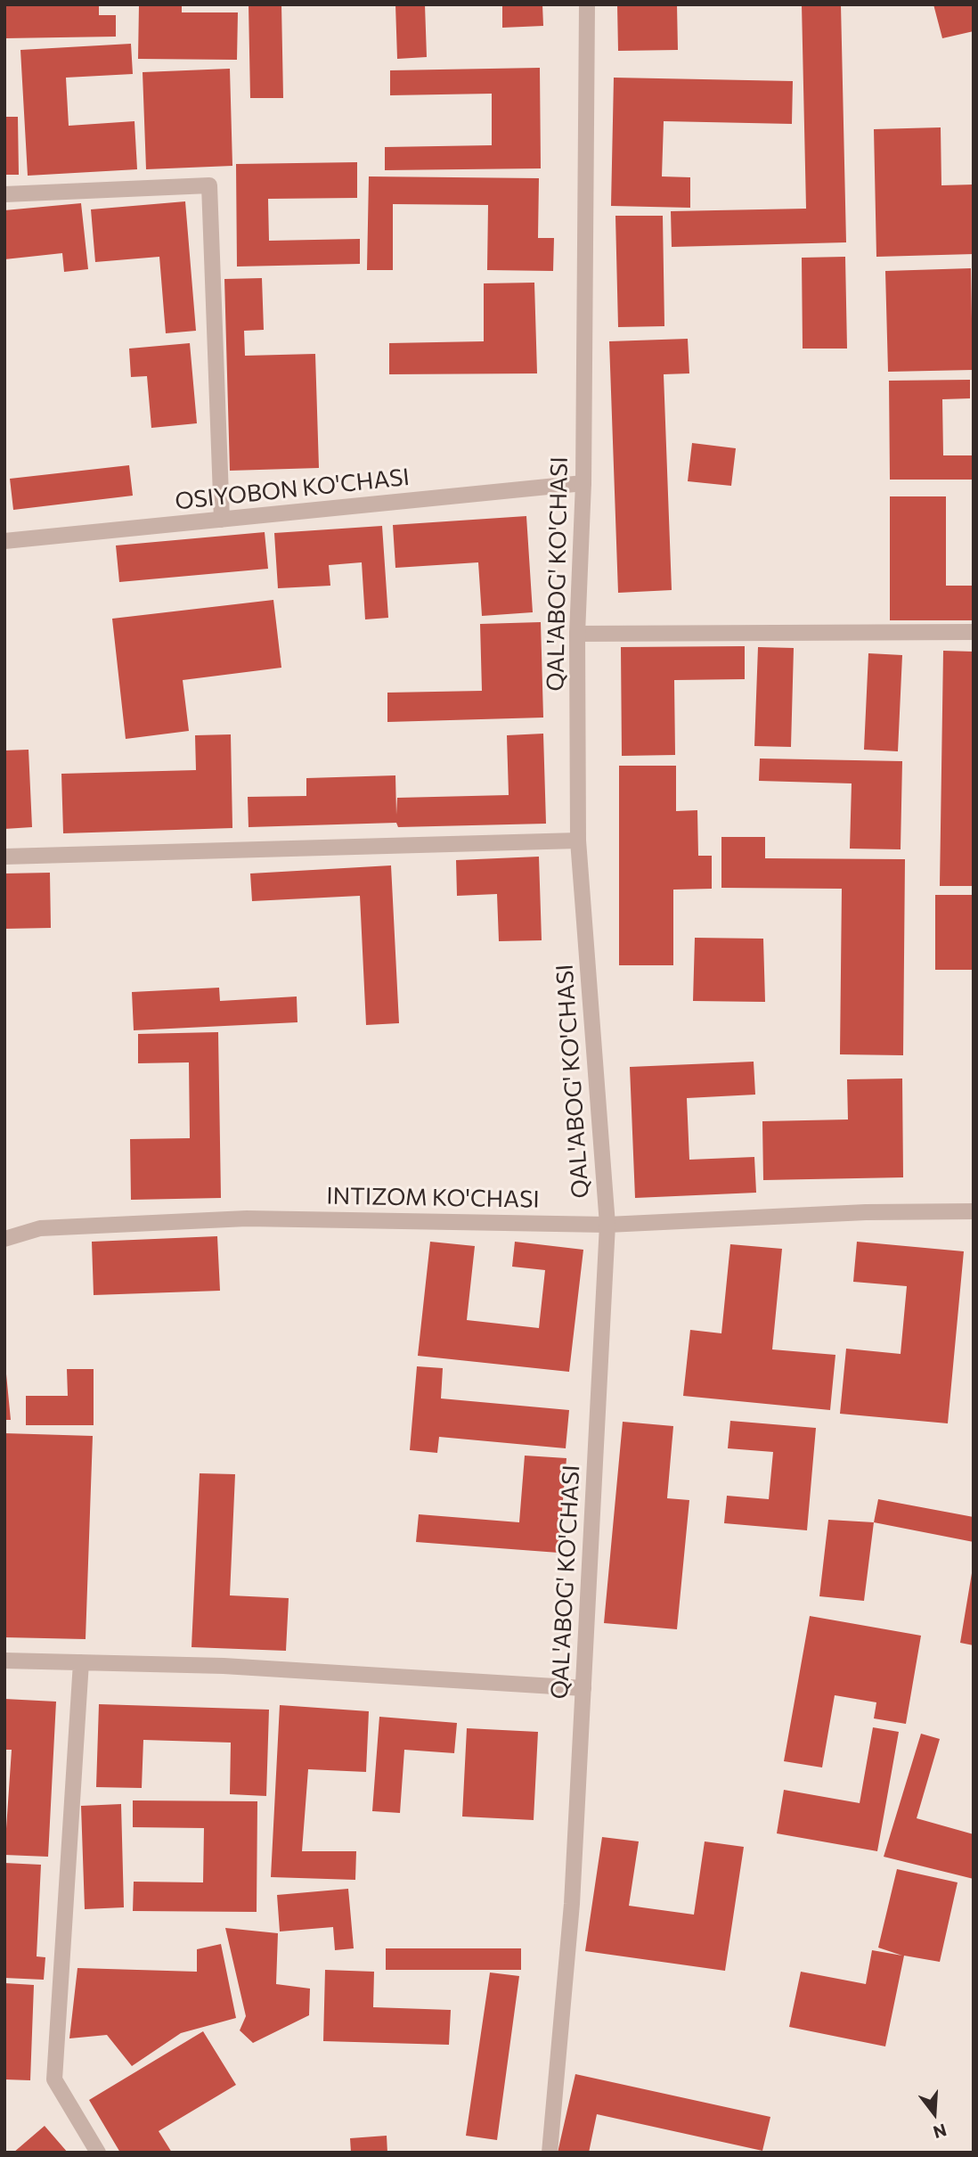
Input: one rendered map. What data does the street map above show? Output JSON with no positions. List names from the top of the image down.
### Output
{
  "streets": {
    "street": ["OSIYOBON KO'CHASI", "QAL'ABOG' KO'CHASI", "INTIZOM KO'CHASI"]
  },
  "crossings": [
    ["OSIYOBON KO'CHASI", "QAL'ABOG' KO'CHASI"],
    ["QAL'ABOG' KO'CHASI", "INTIZOM KO'CHASI"]
  ],
  "north": "bottom"
}
